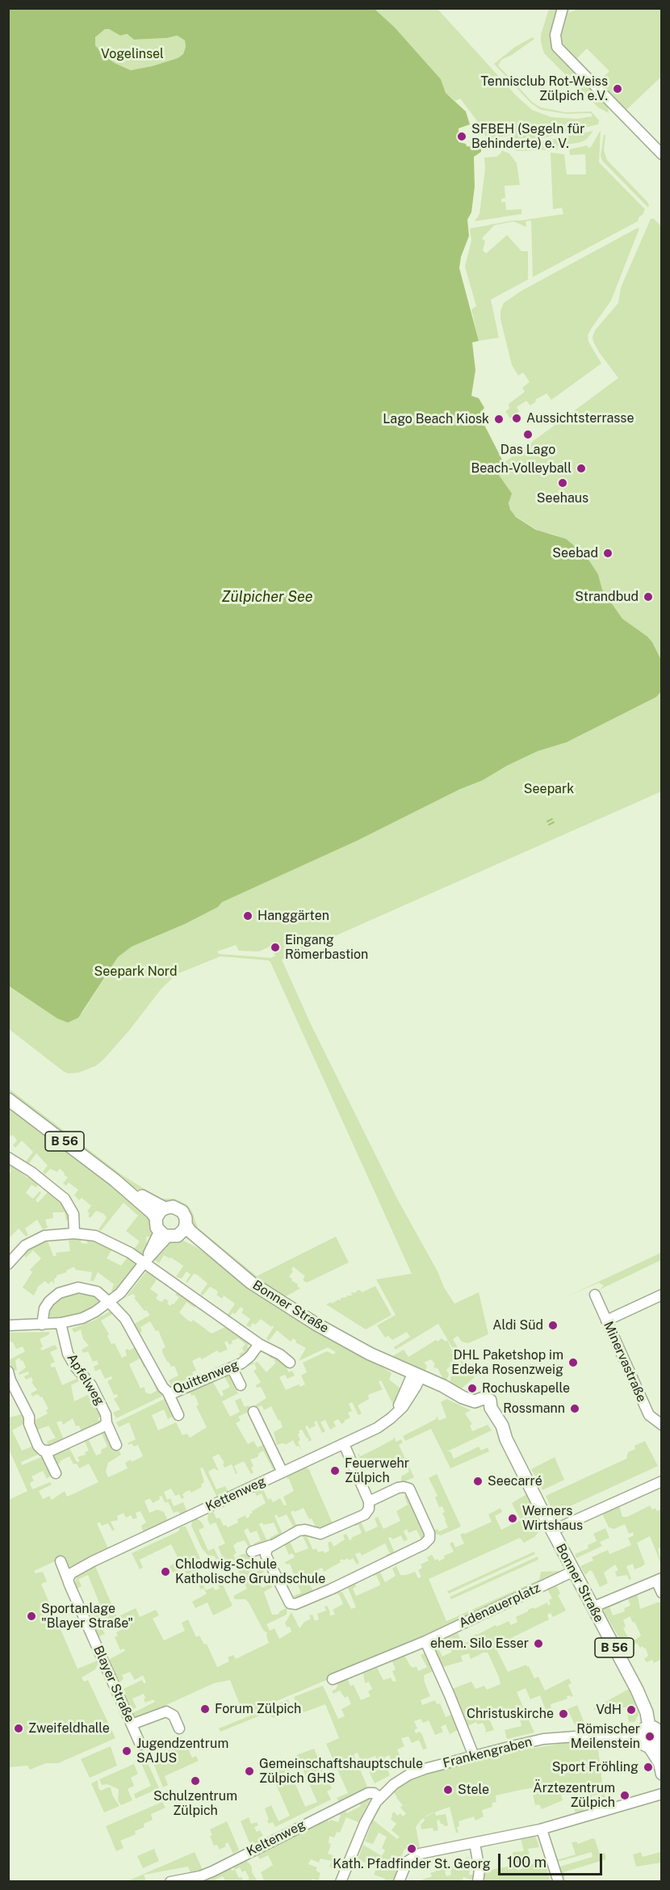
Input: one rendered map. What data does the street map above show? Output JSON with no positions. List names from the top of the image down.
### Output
{
  "streets": {
    "main road": ["B 56", "Bonner Straße"],
    "street": [
      "Minervastraße",
      "Quittenweg",
      "Apfelweg",
      "Kettenweg",
      "Adenauerplatz",
      "Blayer Straße",
      "Frankengraben",
      "Keltenweg"
    ]
  },
  "crossings": [
    ["B 56", "Bonner Straße"],
    ["Bonner Straße", "Kettenweg"],
    ["Bonner Straße", "Adenauerplatz"],
    ["Bonner Straße", "Frankengraben"],
    ["Kettenweg", "Blayer Straße"],
    ["Frankengraben", "Keltenweg"]
  ],
  "water": ["Zülpicher See"],
  "parks": ["Vogelinsel", "Seepark", "Seepark Nord"],
  "places": [
    "Tennisclub Rot-Weiss Zülpich e.V.",
    "SFBEH (Segeln für Behinderte) e. V.",
    "Aussichtsterrasse",
    "Lago Beach Kiosk",
    "Das Lago",
    "Beach-Volleyball",
    "Seehaus",
    "Seebad",
    "Strandbud",
    "Hanggärten",
    "Eingang Römerbastion",
    "Aldi Süd",
    "DHL Paketshop im Edeka Rosenzweig",
    "Rochuskapelle",
    "Rossmann",
    "Feuerwehr Zülpich",
    "Seecarré",
    "Werners Wirtshaus",
    "Chlodwig-Schule Katholische Grundschule",
    "Sportanlage \"Blayer Straße\"",
    "ehem. Silo Esser",
    "Forum Zülpich",
    "VdH",
    "Christuskirche",
    "Zweifeldhalle",
    "Römischer Meilenstein",
    "Jugendzentrum SAJUS",
    "Sport Fröhling",
    "Gemeinschaftshauptschule Zülpich GHS",
    "Schulzentrum Zülpich",
    "Stele",
    "Ärztezentrum Zülpich",
    "Kath. Pfadfinder St. Georg"
  ],
  "scale_bar": "100 m"
}
